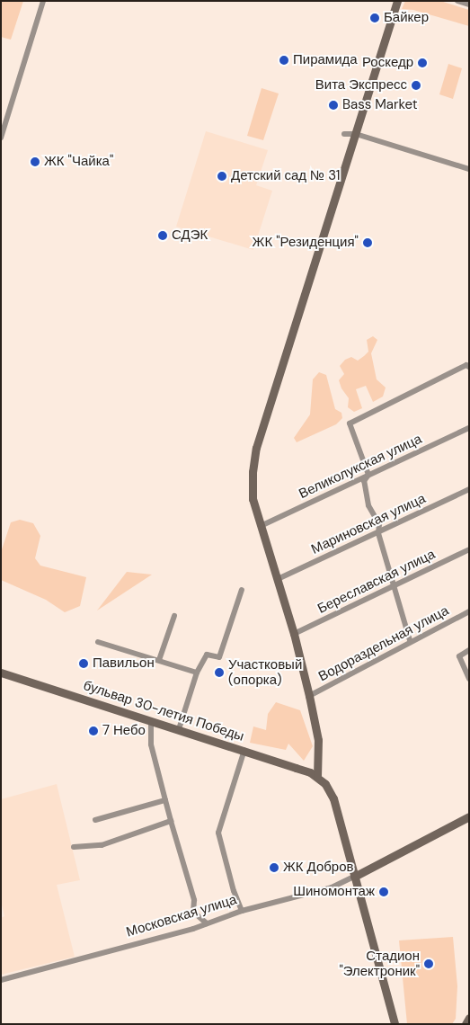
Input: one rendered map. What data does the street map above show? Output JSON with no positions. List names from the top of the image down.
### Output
{
  "streets": {
    "main road": ["бульвар 30-летия Победы"],
    "street": [
      "Великолукская улица",
      "Мариновская улица",
      "Береславская улица",
      "Водораздельная улица",
      "Московская улица"
    ]
  },
  "places": [
    "Байкер",
    "Пирамида",
    "Роскедр",
    "Вита Экспресс",
    "Bass Market",
    "ЖК \"Чайка\"",
    "Детский сад № 31",
    "СДЭК",
    "ЖК \"Резиденция\"",
    "Павильон",
    "Участковый (опорка)",
    "7 Небо",
    "ЖК Добров",
    "Шиномонтаж",
    "Стадион \"Электроник\""
  ]
}
